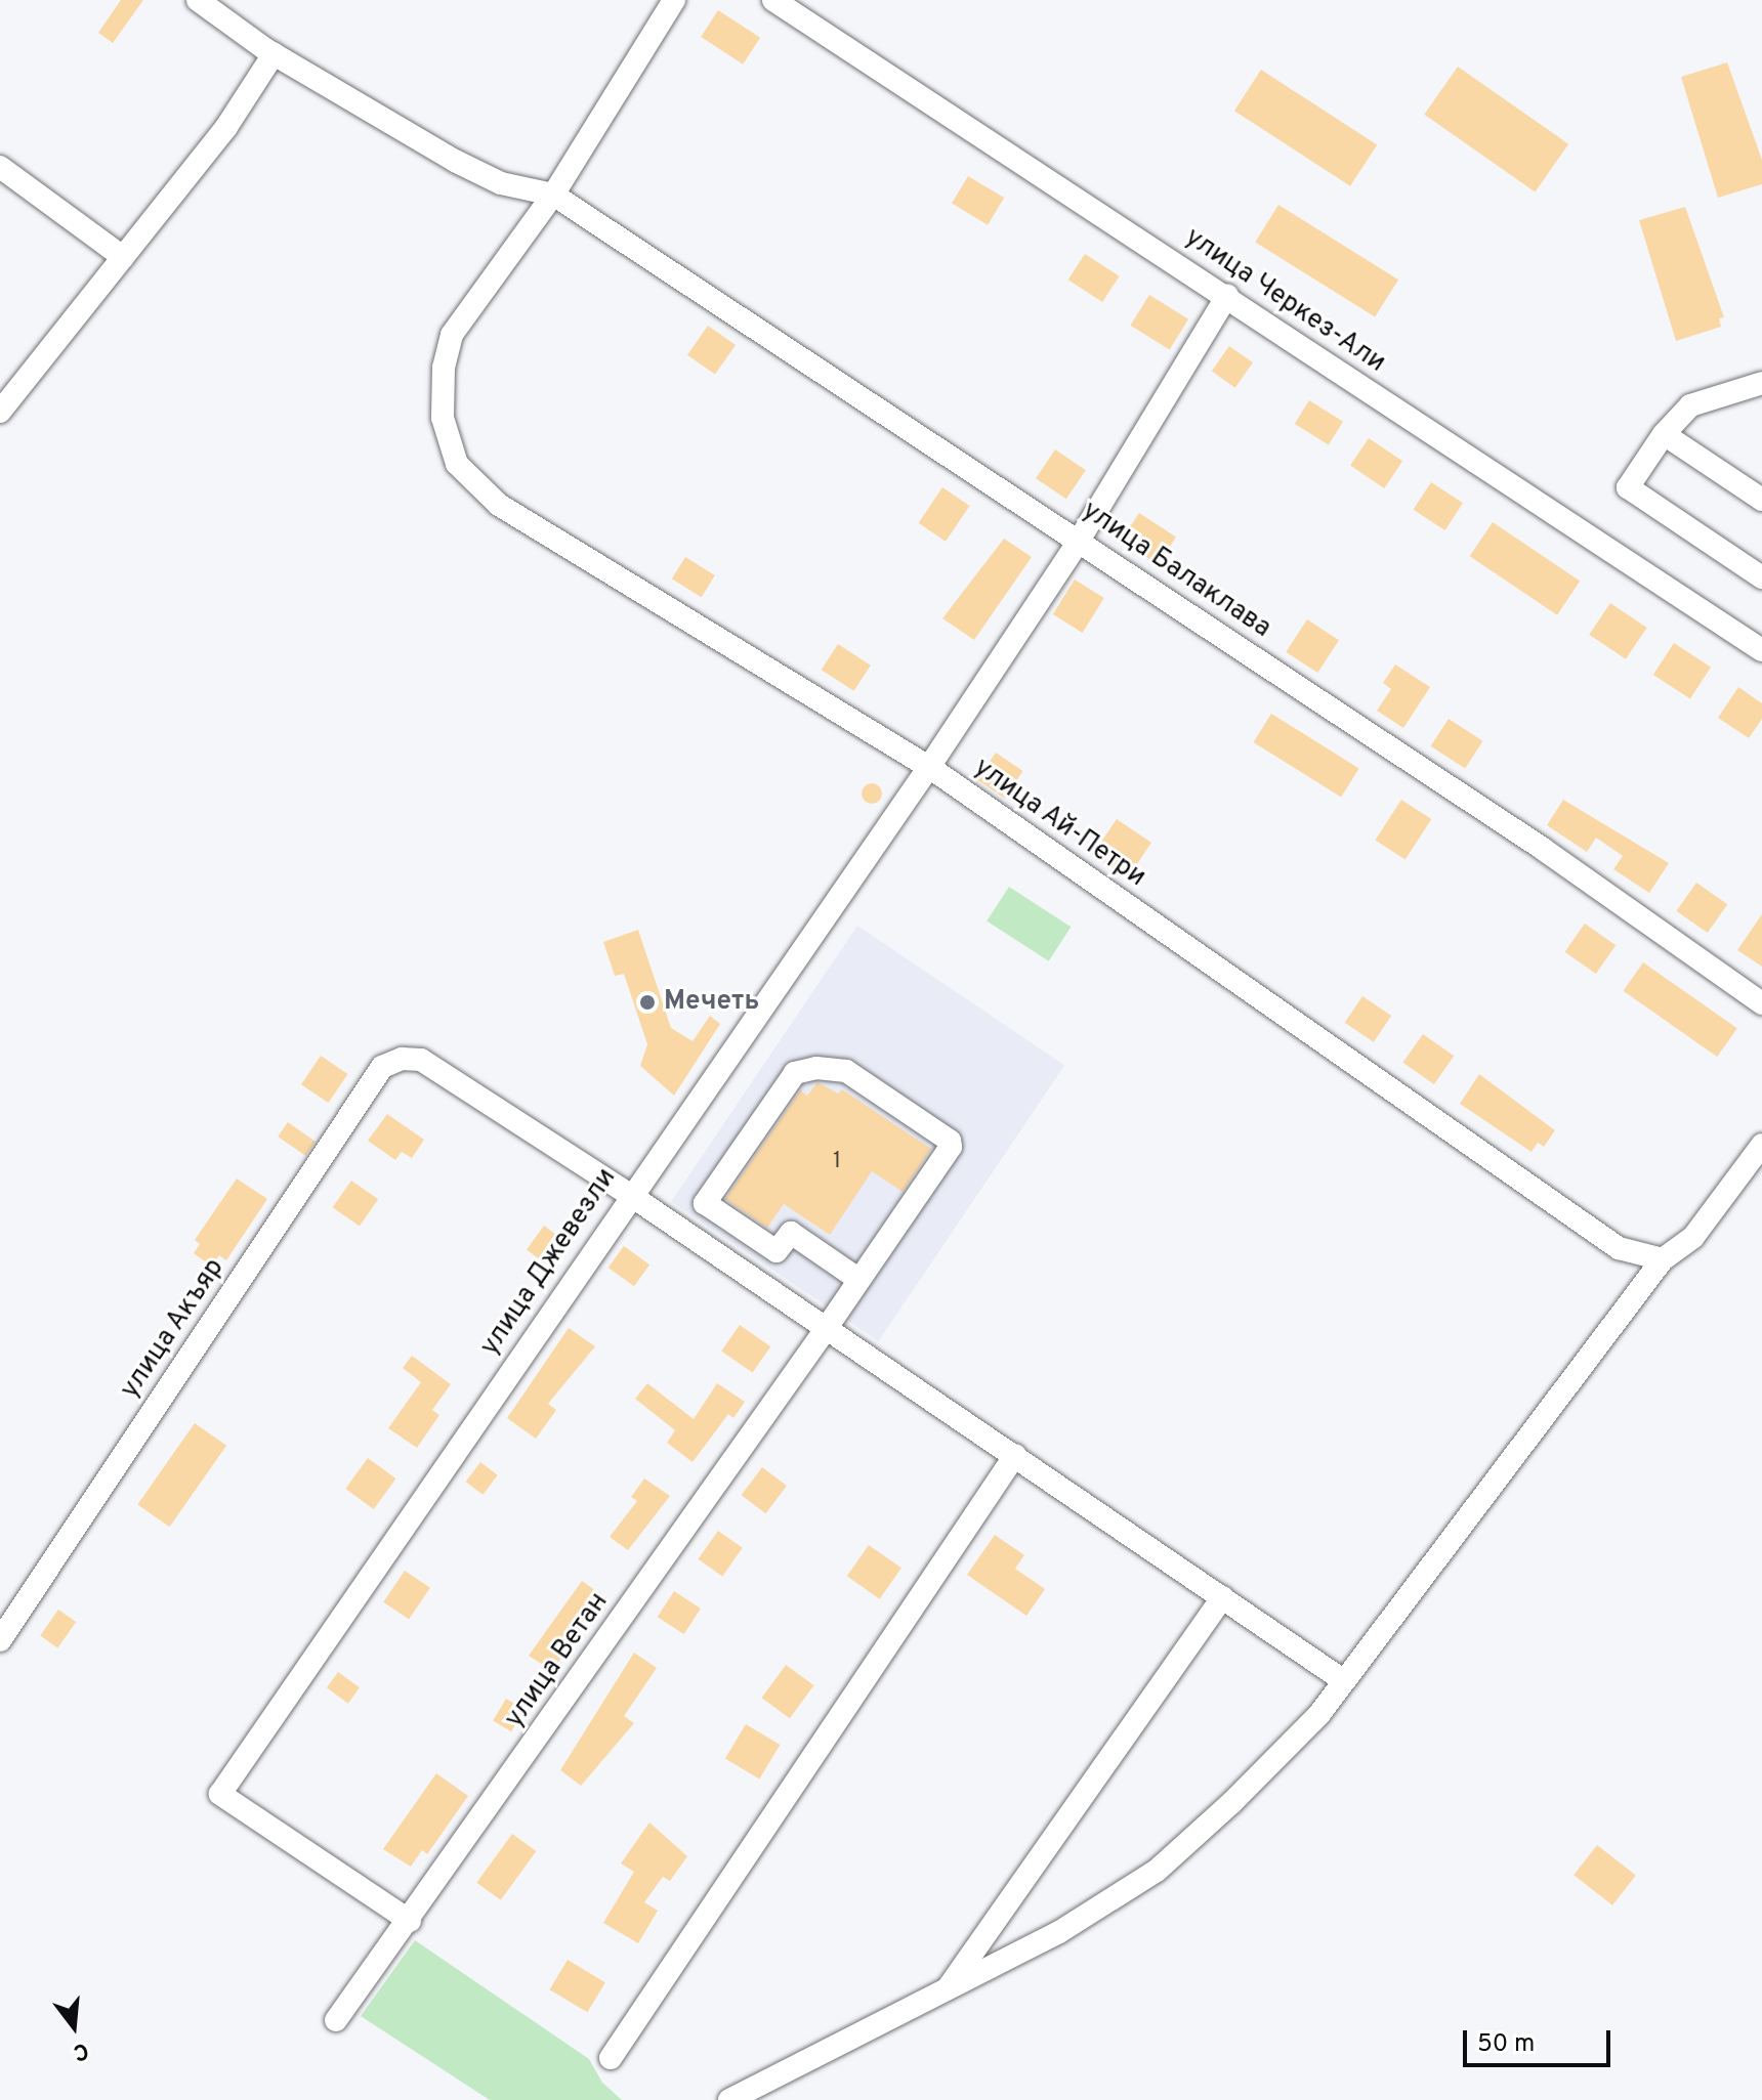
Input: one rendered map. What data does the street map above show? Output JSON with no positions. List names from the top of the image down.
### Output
{
  "streets": {
    "street": [
      "улица Черкез-Али",
      "улица Балаклава",
      "улица Ай-Петри",
      "улица Джевезли",
      "улица Акъяр",
      "улица Ветан"
    ]
  },
  "crossings": [
    ["улица Черкез-Али", "улица Джевезли"],
    ["улица Балаклава", "улица Ай-Петри"],
    ["улица Балаклава", "улица Джевезли"],
    ["улица Ай-Петри", "улица Джевезли"],
    ["улица Джевезли", "улица Акъяр"],
    ["улица Джевезли", "улица Ветан"]
  ],
  "places": ["Мечеть"],
  "house_numbers": ["1"],
  "scale_bar": "50 m",
  "north": "bottom"
}
